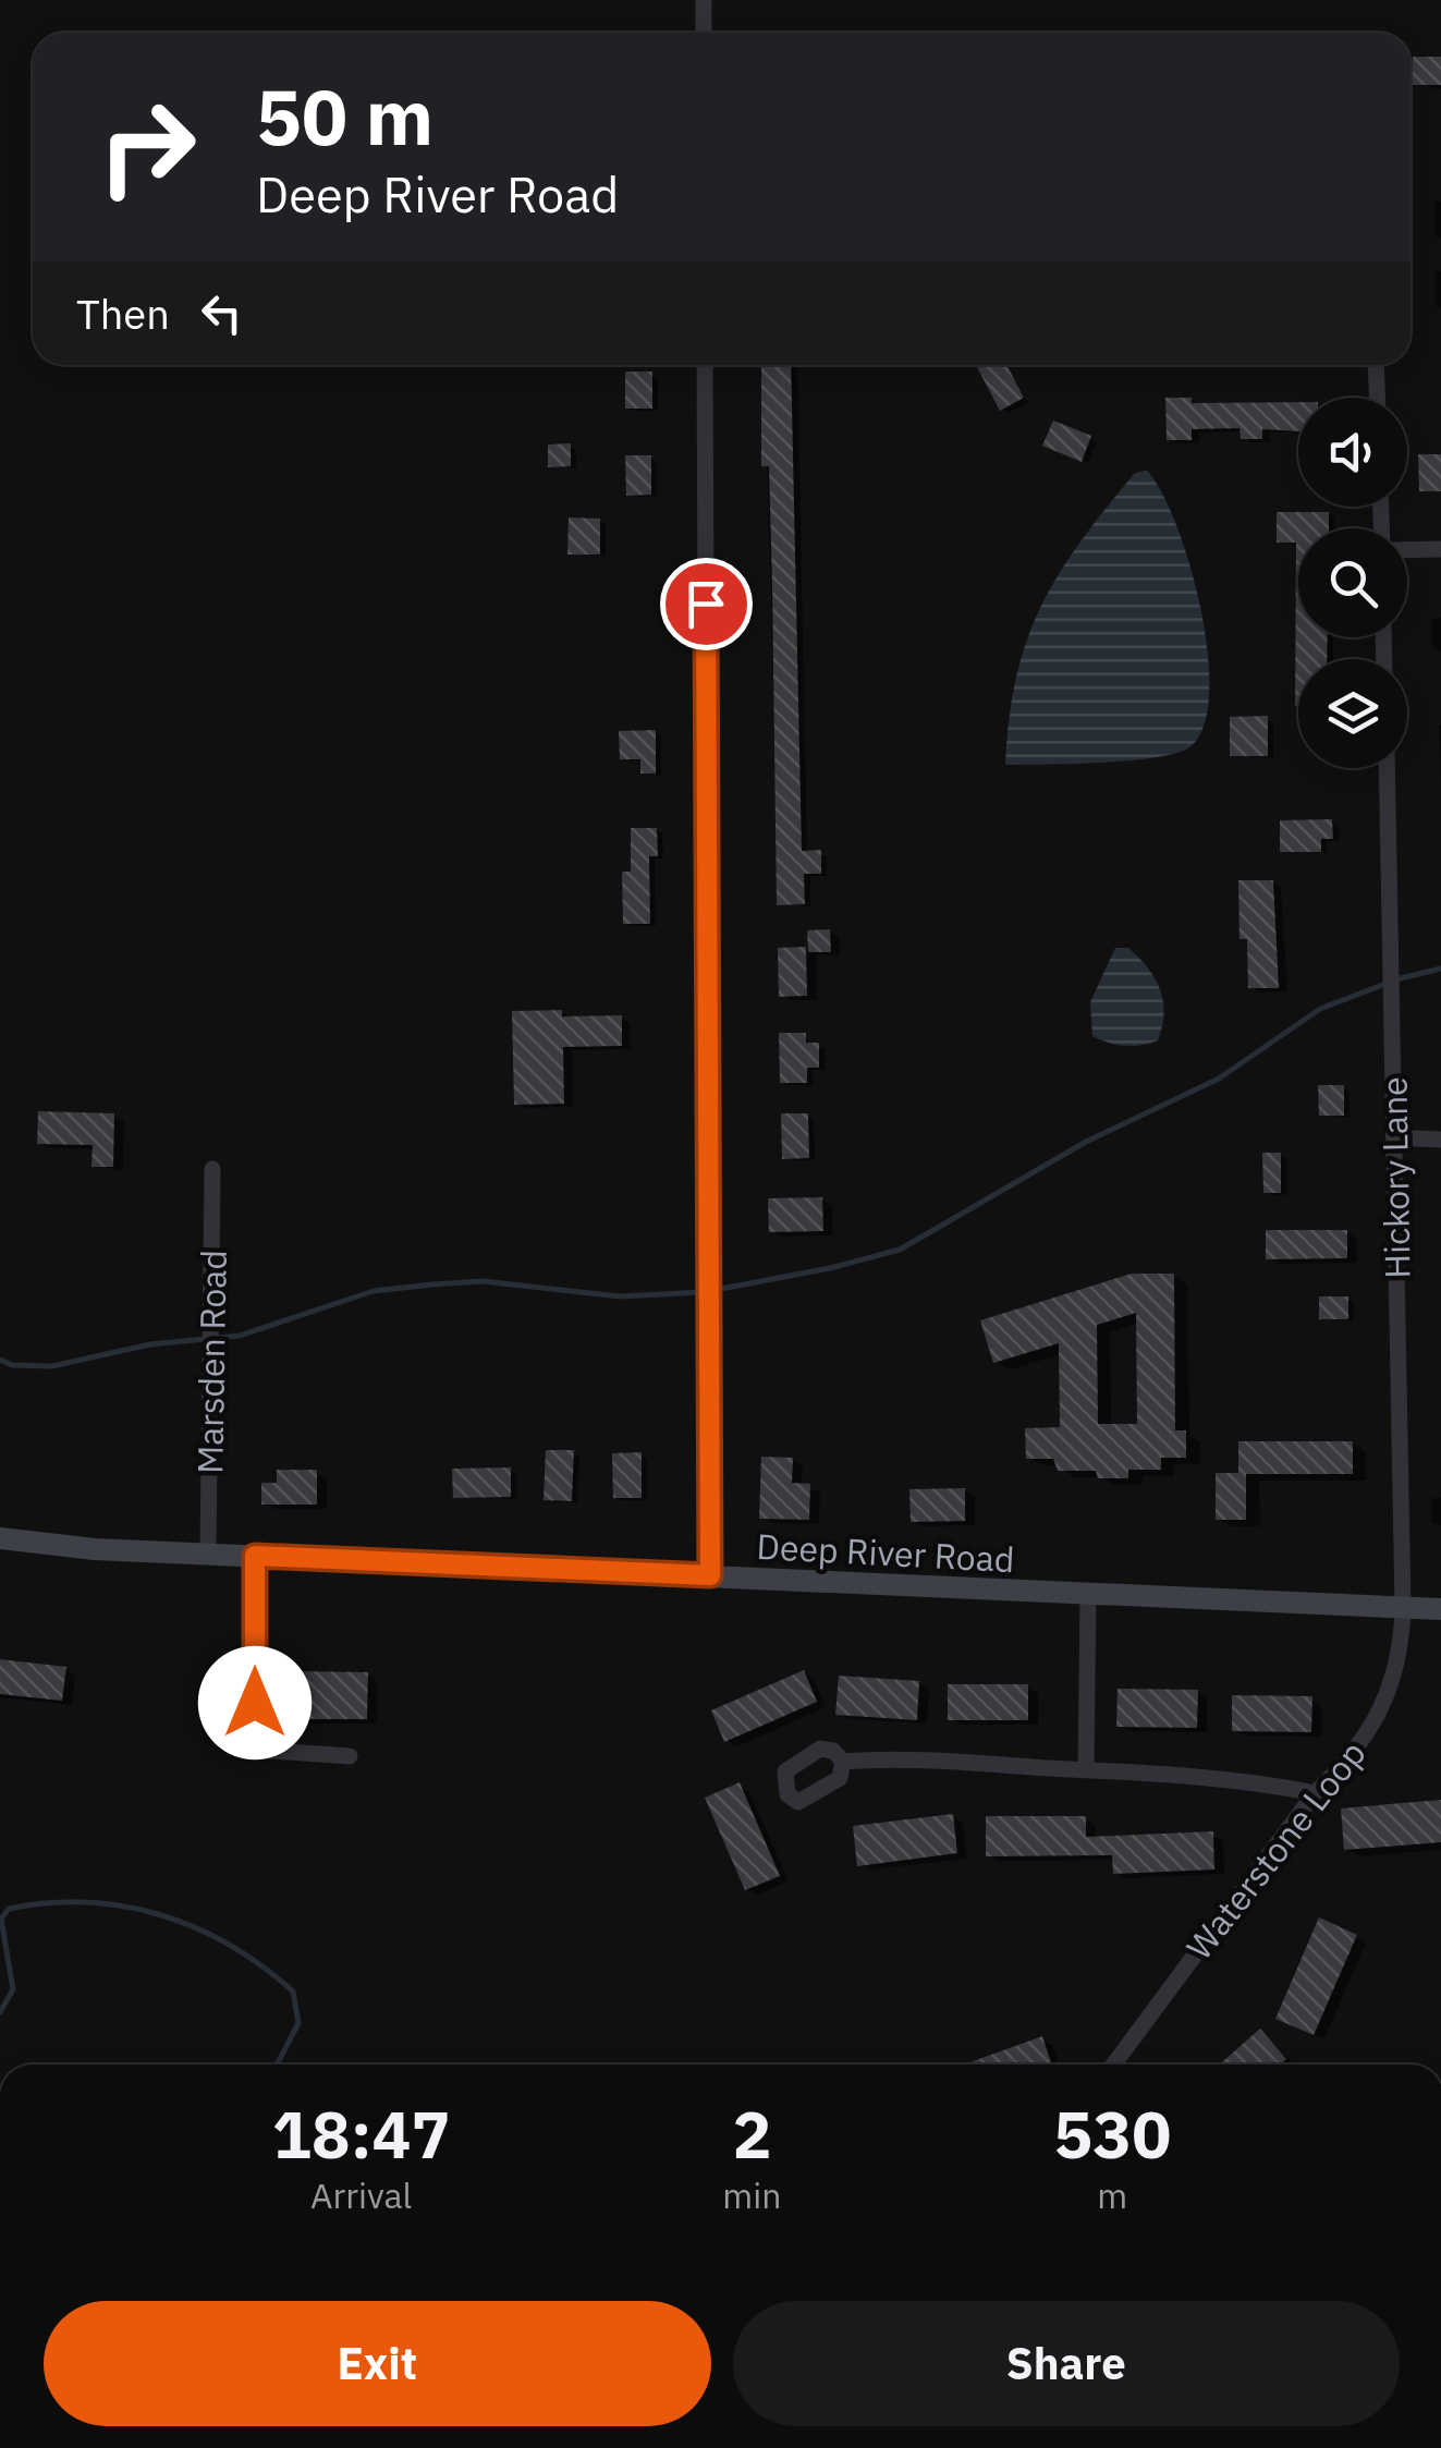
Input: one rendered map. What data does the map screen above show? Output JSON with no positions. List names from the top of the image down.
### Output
{
  "streets": {
    "street": [
      "Hickory Lane",
      "Marsden Road",
      "Deep River Road",
      "Waterstone Loop"
    ]
  },
  "crossings": [
    ["Hickory Lane", "Deep River Road"],
    ["Hickory Lane", "Waterstone Loop"],
    ["Marsden Road", "Deep River Road"],
    ["Deep River Road", "Waterstone Loop"]
  ],
  "page": {
    "turn": ["50 m", "Deep River Road"],
    "then": "Then",
    "eta": [
      "18:47",
      "Arrival",
      "2",
      "min",
      "530",
      "m"
    ],
    "buttons": ["Exit", "Share"]
  }
}
